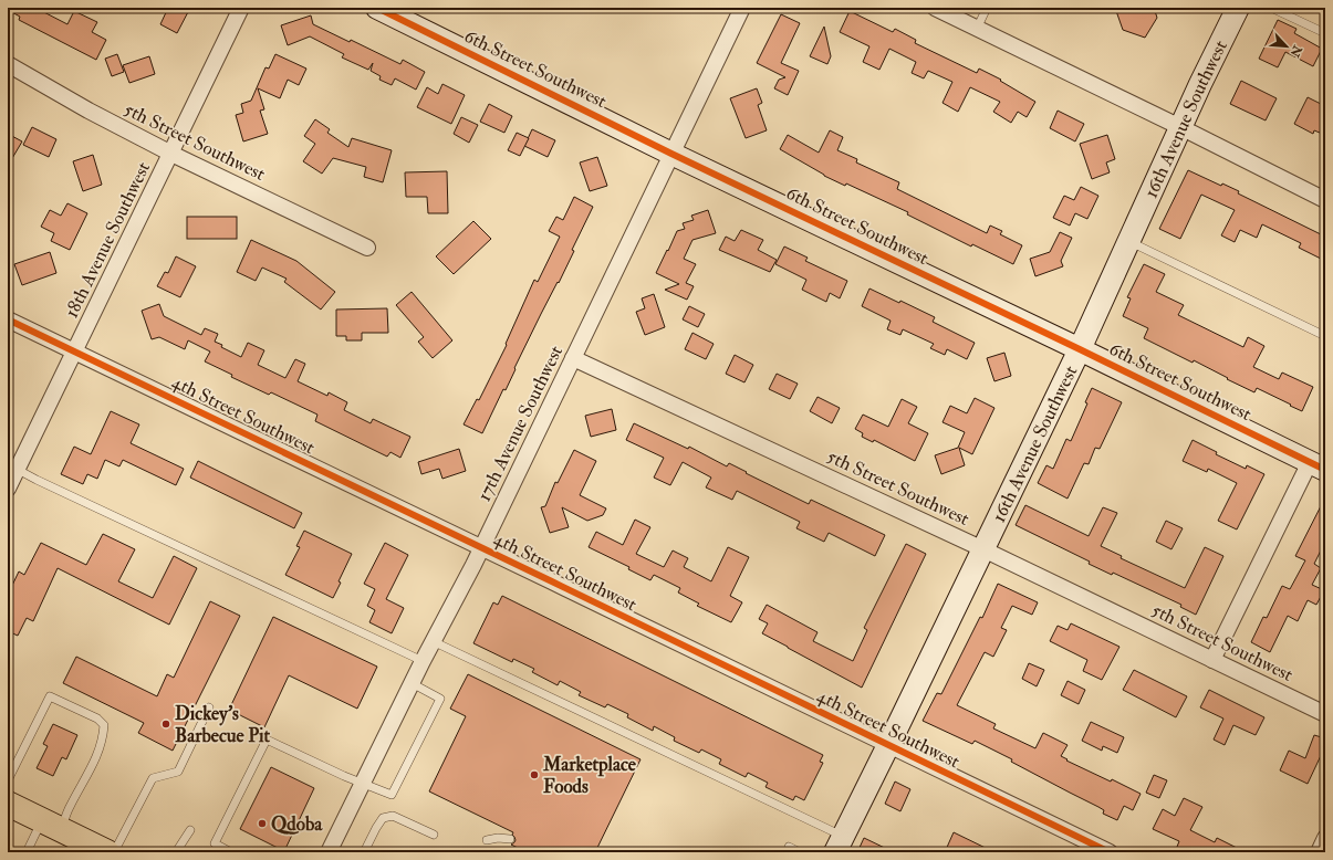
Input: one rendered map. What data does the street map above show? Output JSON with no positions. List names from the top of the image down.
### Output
{
  "streets": {
    "street": [
      "6th Street Southwest",
      "16th Avenue Southwest",
      "5th Street Southwest",
      "18th Avenue Southwest",
      "4th Street Southwest",
      "17th Avenue Southwest"
    ]
  },
  "crossings": [
    ["6th Street Southwest", "16th Avenue Southwest"],
    ["6th Street Southwest", "17th Avenue Southwest"],
    ["16th Avenue Southwest", "5th Street Southwest"],
    ["16th Avenue Southwest", "4th Street Southwest"],
    ["5th Street Southwest", "18th Avenue Southwest"],
    ["5th Street Southwest", "17th Avenue Southwest"],
    ["18th Avenue Southwest", "4th Street Southwest"],
    ["4th Street Southwest", "17th Avenue Southwest"]
  ],
  "places": ["Dickey's Barbecue Pit", "Marketplace Foods", "Qdoba"],
  "north": "bottom right"
}
